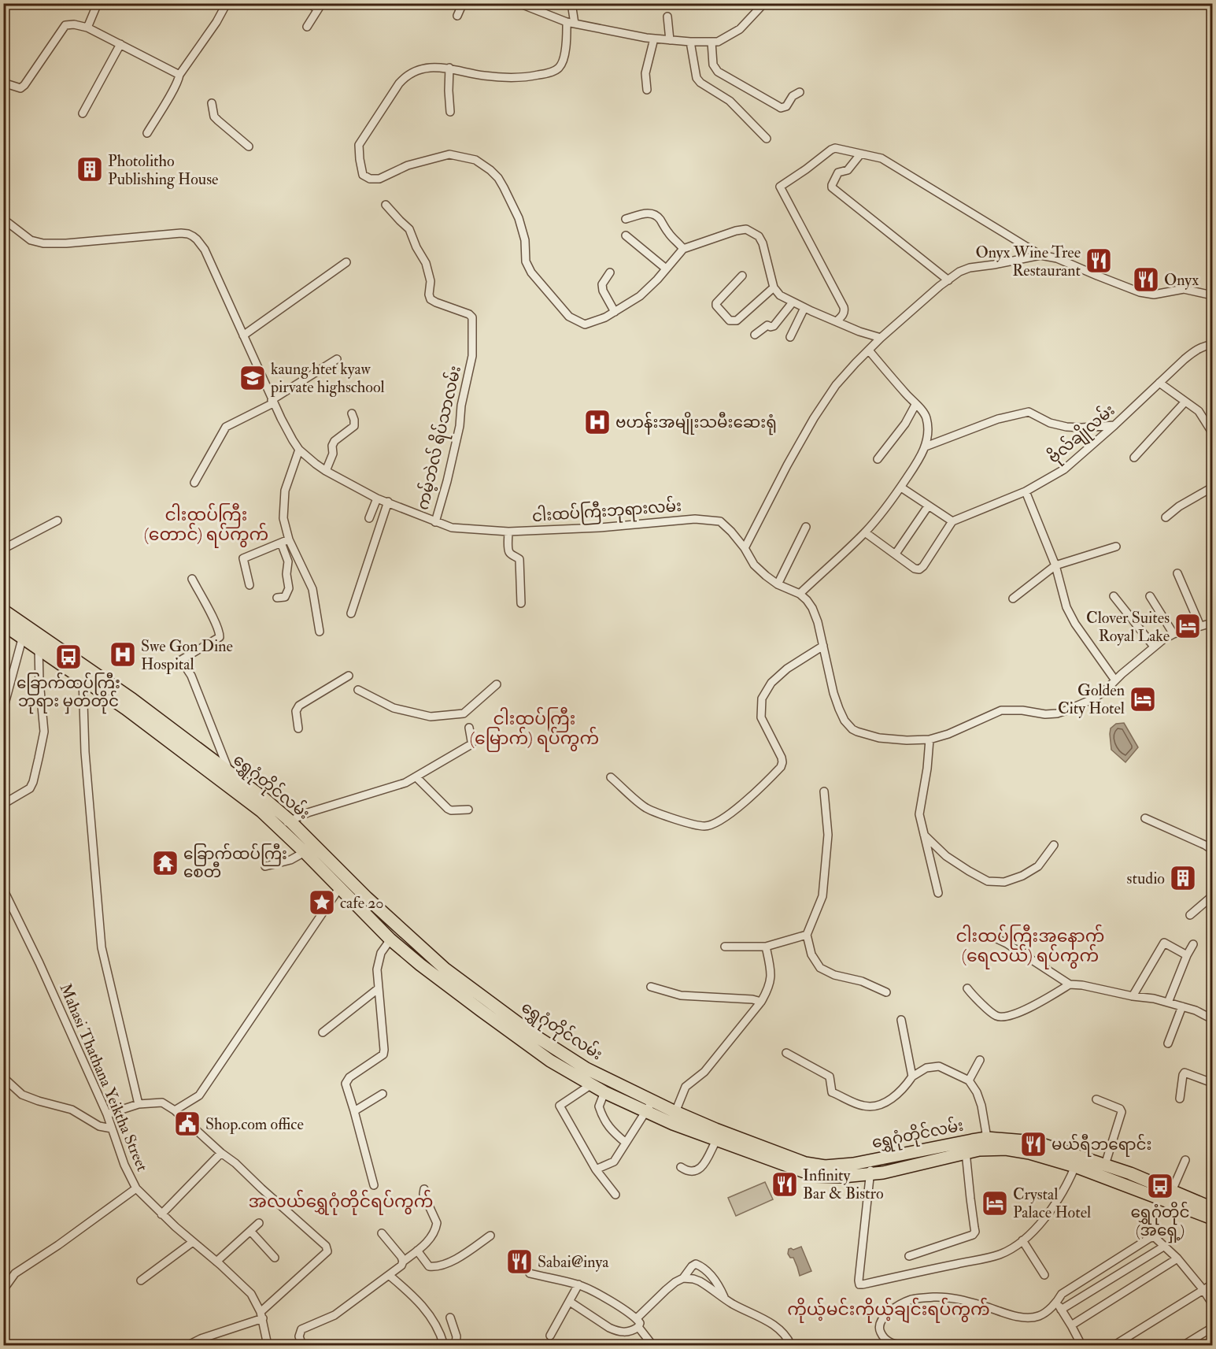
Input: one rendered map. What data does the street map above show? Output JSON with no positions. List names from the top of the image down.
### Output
{
  "streets": {
    "main road": ["ရွှေဂုံတိုင်လမ်း"],
    "street": [
      "ဗိုလ်ချိုလမ်း",
      "ကမ့်ဘဲလ် ရိပ်သာလမ်း",
      "ငါးထပ်ကြီးဘုရားလမ်း",
      "Mahasi Thathana Yeiktha Street"
    ]
  },
  "crossings": [
    ["ကမ့်ဘဲလ် ရိပ်သာလမ်း", "ငါးထပ်ကြီးဘုရားလမ်း"]
  ],
  "districts": [
    "ငါးထပ်ကြီး (တောင်) ရပ်ကွက်",
    "ငါးထပ်ကြီး (မြောက်) ရပ်ကွက်",
    "ငါးထပ်ကြီးအနောက် (ရေလယ်) ရပ်ကွက်",
    "အလယ်ရွှေဂုံတိုင်ရပ်ကွက်",
    "ကိုယ့်မင်းကိုယ့်ချင်းရပ်ကွက်"
  ],
  "places": {
    "building": ["Photolitho Publishing House", "studio"],
    "restaurant": [
      "Onyx Wine Tree Restaurant",
      "Onyx",
      "မယ်ရီဘရောင်း",
      "Infinity Bar & Bistro",
      "Sabai@inya"
    ],
    "school or university": ["kaung htet kyaw pirvate highschool"],
    "hospital": ["ဗဟန်းအမျိုးသမီးဆေးရုံ", "Swe Gon Dine Hospital"],
    "hotel": ["Clover Suites Royal Lake", "Golden City Hotel", "Crystal Palace Hotel"],
    "bus stop": ["ခြောက်ထပ်ကြီး ဘုရား မှတ်တိုင်", "ရွှေဂုံတိုင် (အရှေ့)"],
    "temple": ["ခြောက်ထပ်ကြီး စေတီ"],
    "place": ["cafe 20"],
    "public building": ["Shop.com office"]
  }
}
